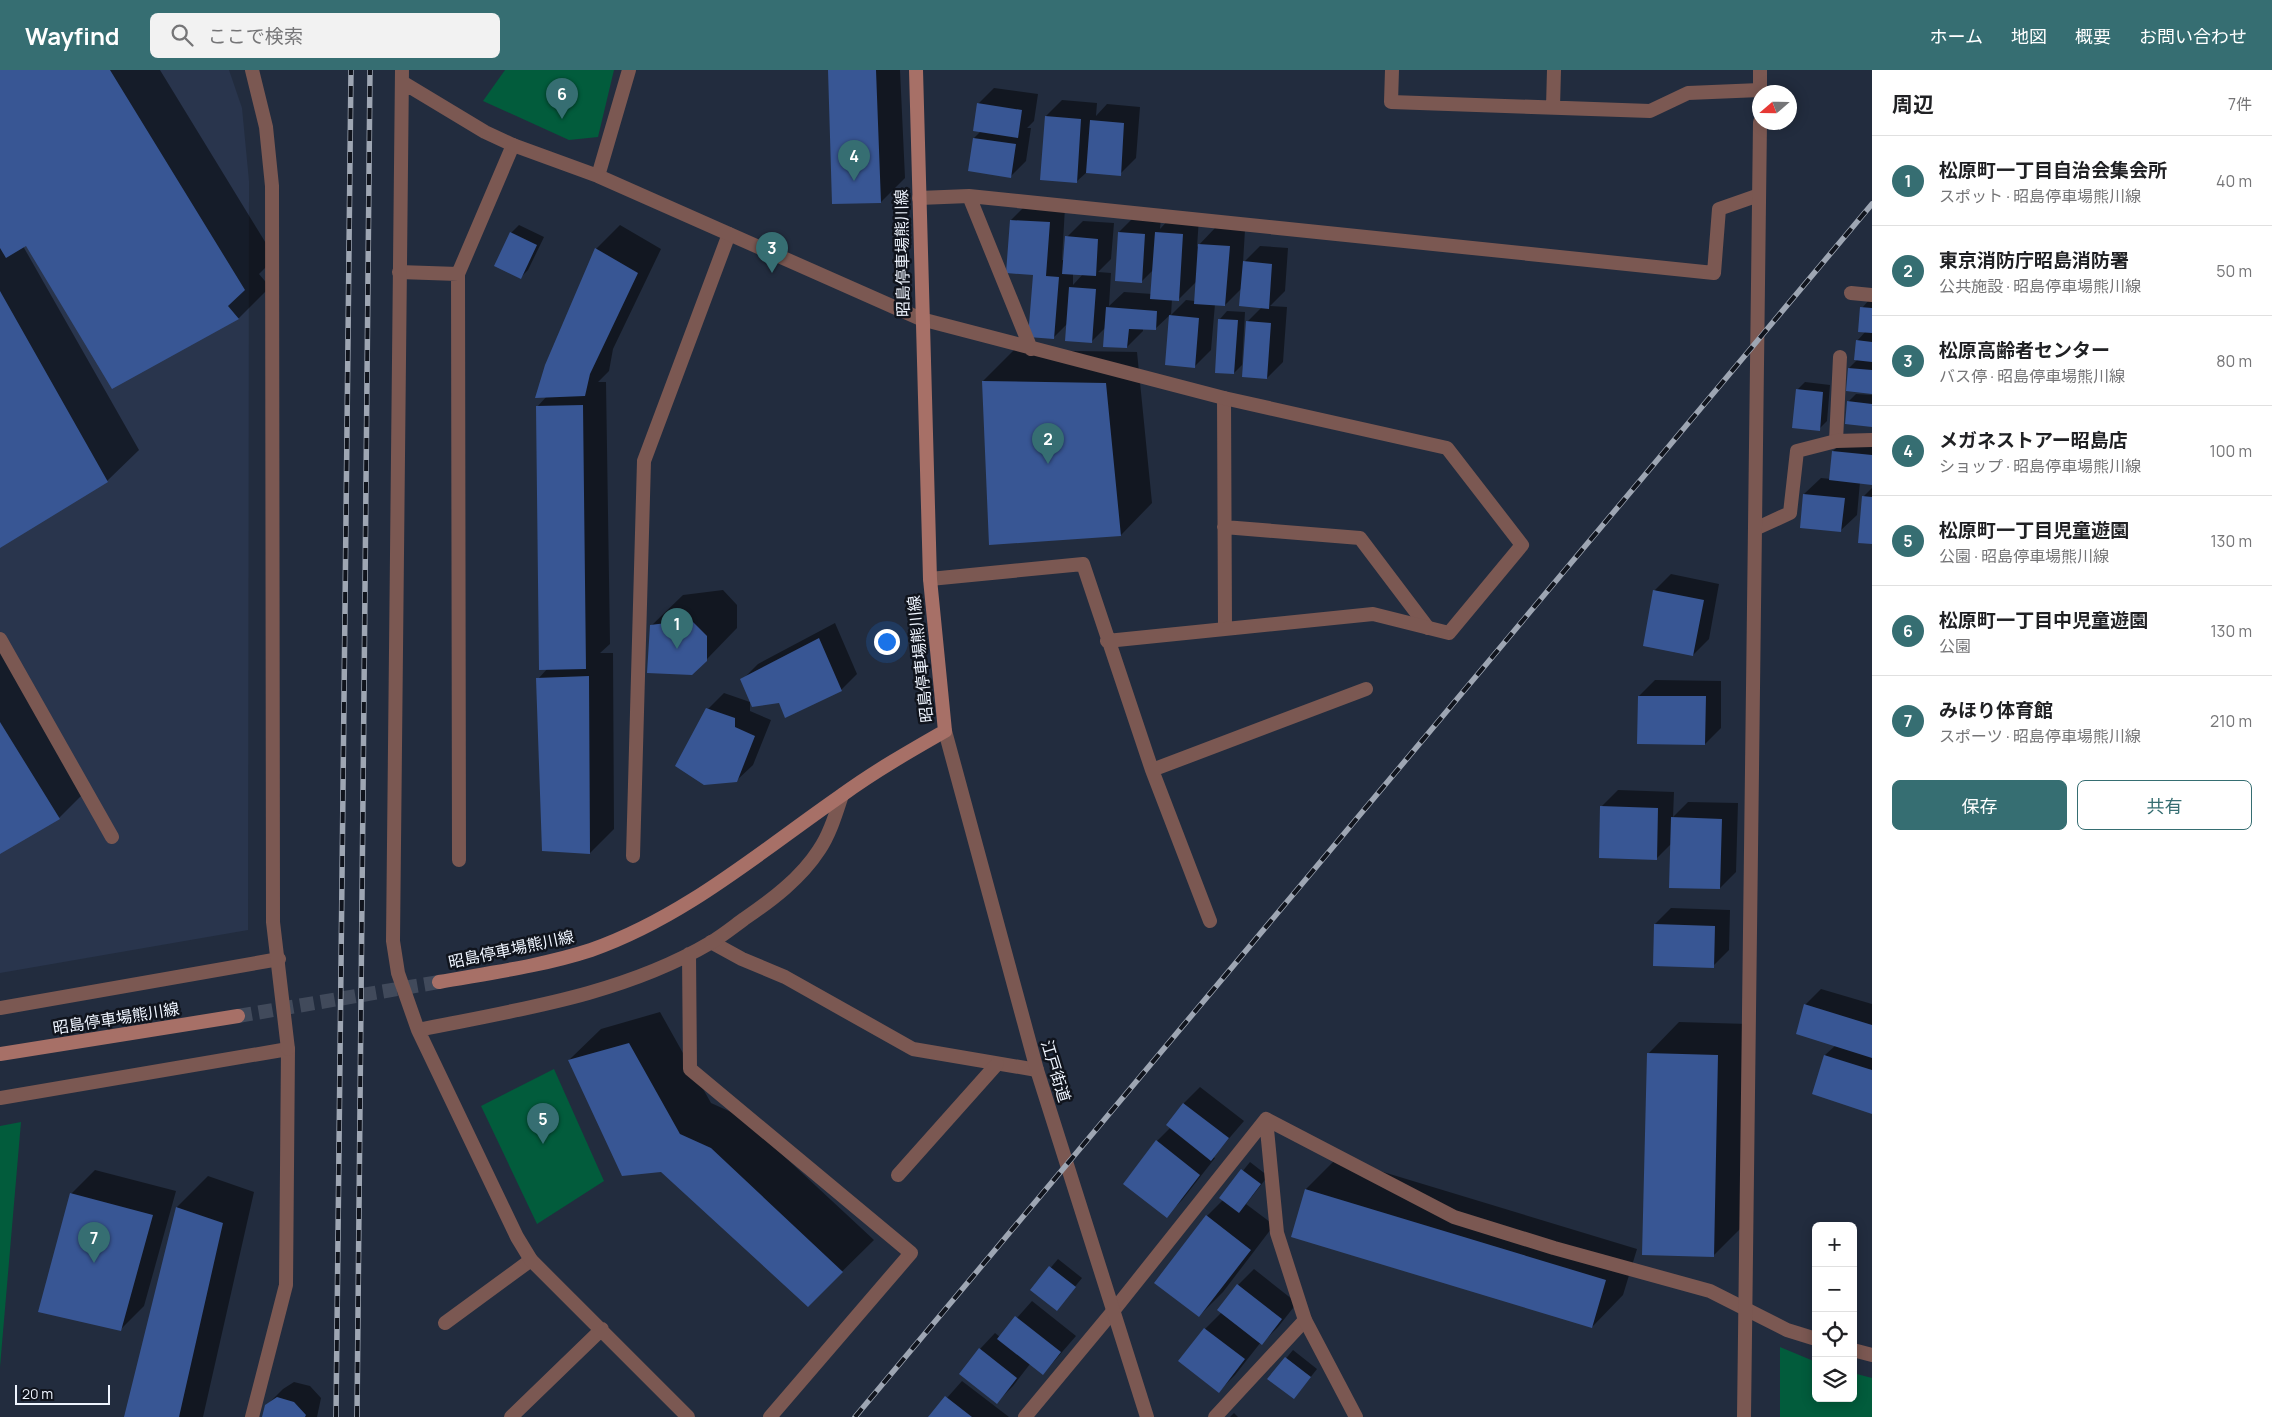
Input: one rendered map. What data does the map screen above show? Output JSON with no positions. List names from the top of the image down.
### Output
{
  "streets": {
    "main road": ["昭島停車場熊川線"],
    "street": ["江戸街道"]
  },
  "crossings": [
    ["昭島停車場熊川線", "江戸街道"]
  ],
  "scale_bar": "20 m",
  "north": "left",
  "page": {
    "header": "Wayfind",
    "search": "ここで検索",
    "nav": [
      "ホーム",
      "地図",
      "概要",
      "お問い合わせ"
    ],
    "heading": ["周辺", "7件"],
    "pins": [
      "6",
      "4",
      "3",
      "2",
      "1",
      "5",
      "7"
    ],
    "list": [
      {
        "mark": "1",
        "name": "松原町一丁目自治会集会所",
        "note": "スポット · 昭島停車場熊川線",
        "value": "40 m"
      },
      {
        "mark": "2",
        "name": "東京消防庁昭島消防署",
        "note": "公共施設 · 昭島停車場熊川線",
        "value": "50 m"
      },
      {
        "mark": "3",
        "name": "松原高齢者センター",
        "note": "バス停 · 昭島停車場熊川線",
        "value": "80 m"
      },
      {
        "mark": "4",
        "name": "メガネストアー昭島店",
        "note": "ショップ · 昭島停車場熊川線",
        "value": "100 m"
      },
      {
        "mark": "5",
        "name": "松原町一丁目児童遊園",
        "note": "公園 · 昭島停車場熊川線",
        "value": "130 m"
      },
      {
        "mark": "6",
        "name": "松原町一丁目中児童遊園",
        "note": "公園",
        "value": "130 m"
      },
      {
        "mark": "7",
        "name": "みほり体育館",
        "note": "スポーツ · 昭島停車場熊川線",
        "value": "210 m"
      }
    ],
    "buttons": ["保存", "共有"],
    "map_buttons": ["+", "−"],
    "scale": "20 m"
  }
}
